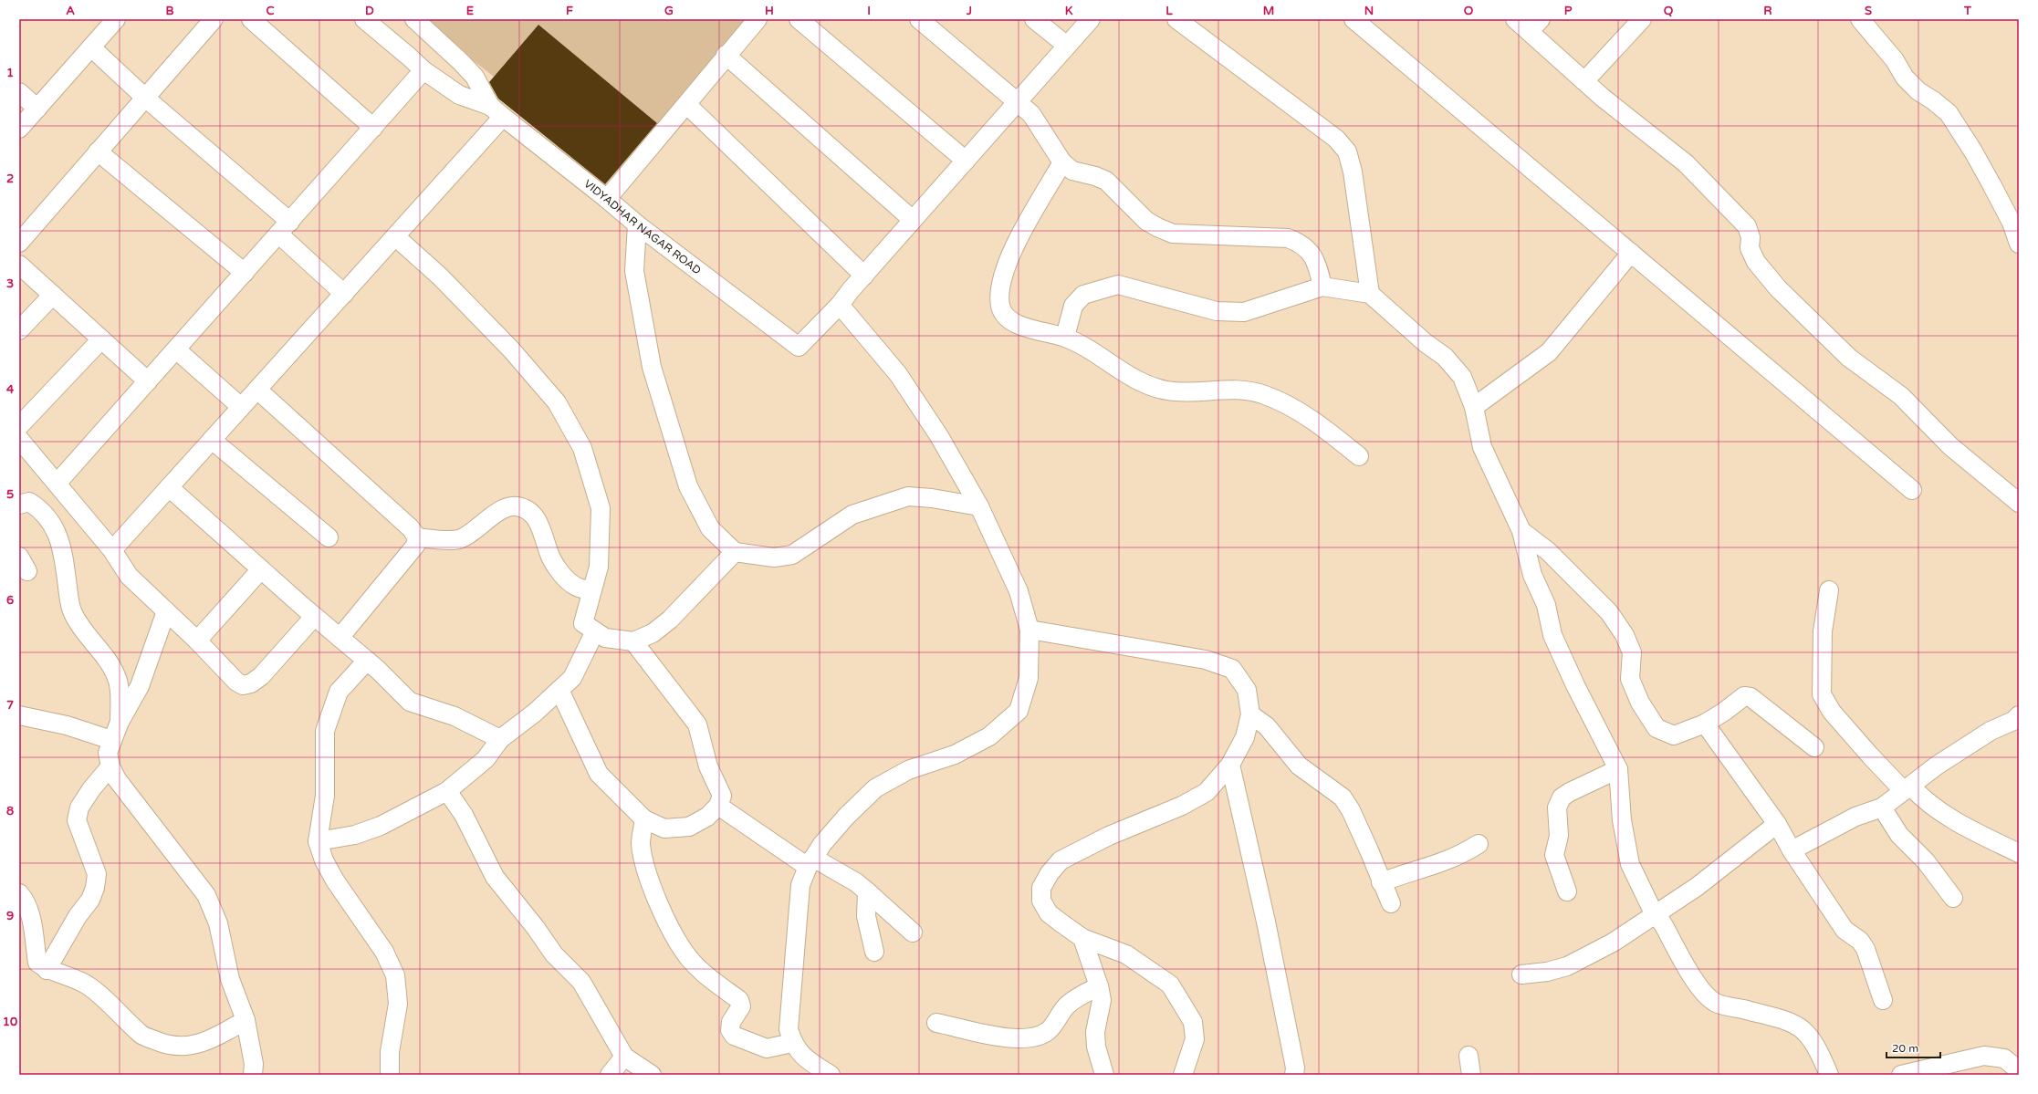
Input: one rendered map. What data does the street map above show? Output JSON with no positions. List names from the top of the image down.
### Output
{
  "streets": {
    "street": ["VIDYADHAR NAGAR ROAD"]
  },
  "scale_bar": "20 m",
  "grid": {
    "columns": [
      "A",
      "B",
      "C",
      "D",
      "E",
      "F",
      "G",
      "H",
      "I",
      "J",
      "K",
      "L",
      "M",
      "N",
      "O",
      "P",
      "Q",
      "R",
      "S",
      "T"
    ],
    "rows": [
      "1",
      "2",
      "3",
      "4",
      "5",
      "6",
      "7",
      "8",
      "9",
      "10"
    ]
  }
}
